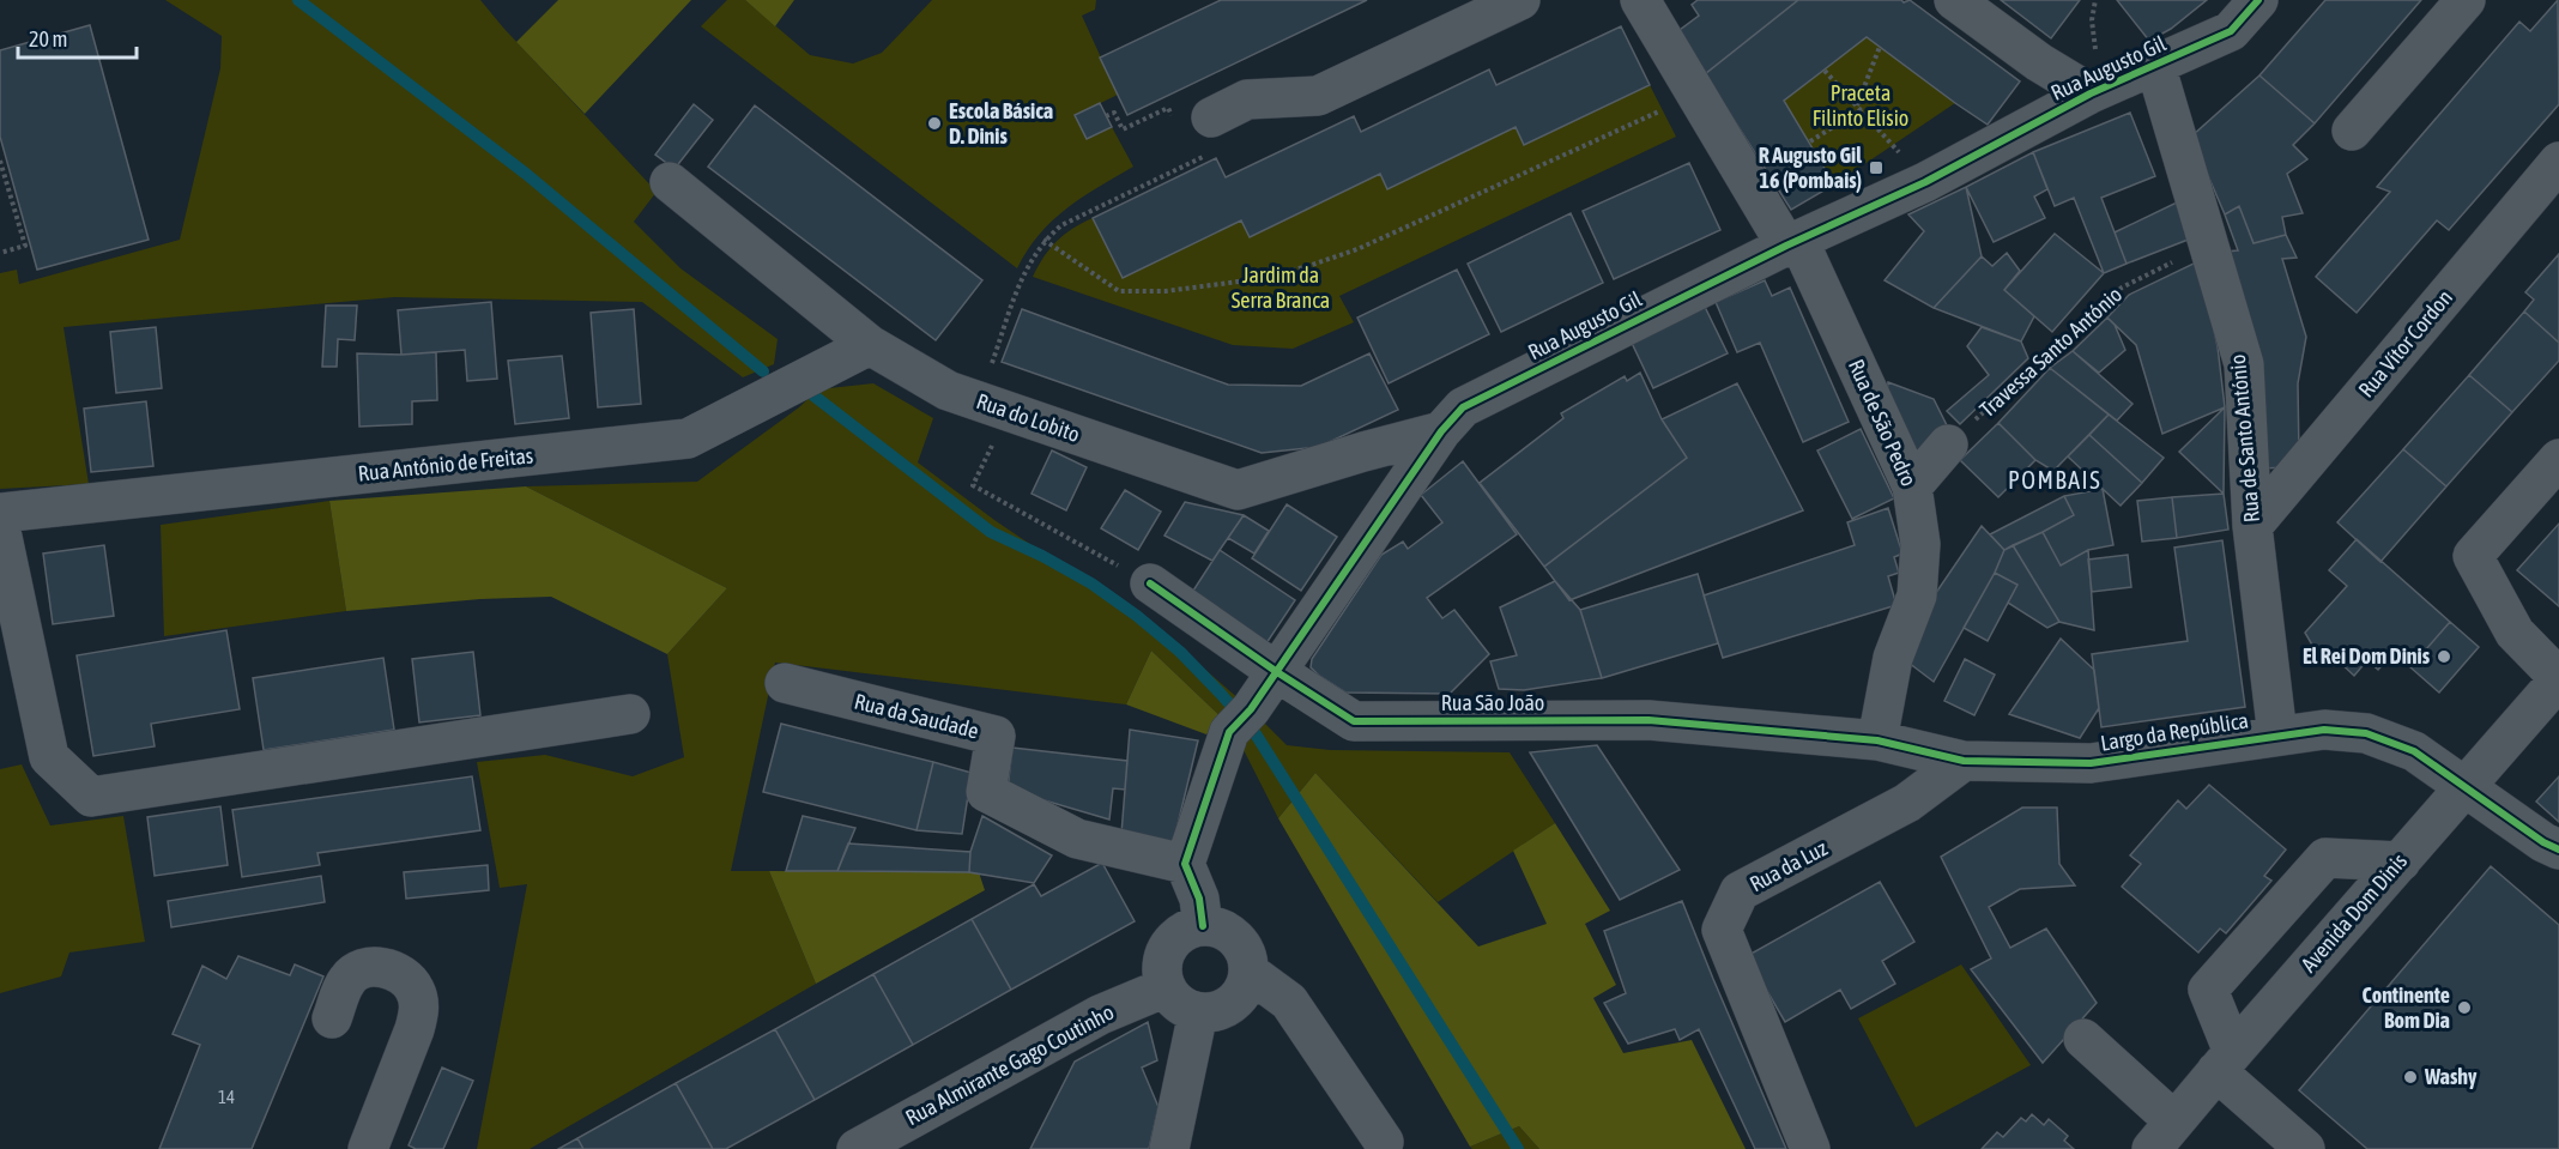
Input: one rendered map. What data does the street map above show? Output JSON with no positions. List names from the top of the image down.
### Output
{
  "streets": {
    "street": [
      "Rua Augusto Gil",
      "Rua Vítor Cordon",
      "Rua do Lobito",
      "Rua de São Pedro",
      "Rua de Santo António",
      "Rua António de Freitas",
      "Rua São João",
      "Rua da Saudade",
      "Largo da República",
      "Rua da Luz",
      "Avenida Dom Dinis",
      "Rua Almirante Gago Coutinho"
    ],
    "path": ["Travessa Santo António"]
  },
  "crossings": [
    ["Rua Augusto Gil", "Rua do Lobito"],
    ["Rua Augusto Gil", "Rua de São Pedro"],
    ["Rua Augusto Gil", "Rua de Santo António"],
    ["Rua Augusto Gil", "Rua São João"],
    ["Rua Augusto Gil", "Rua da Saudade"],
    ["Rua Vítor Cordon", "Rua de Santo António"],
    ["Travessa Santo António", "Rua de Santo António"],
    ["Rua do Lobito", "Rua António de Freitas"],
    ["Rua de São Pedro", "Rua São João"],
    ["Rua de São Pedro", "Largo da República"],
    ["Rua de Santo António", "Largo da República"],
    ["Rua São João", "Largo da República"],
    ["Largo da República", "Rua da Luz"],
    ["Largo da República", "Avenida Dom Dinis"]
  ],
  "districts": ["POMBAIS"],
  "parks": ["Praceta Filinto Elísio", "Jardim da Serra Branca"],
  "places": {
    "other": [
      "Escola Básica D. Dinis",
      "El Rei Dom Dinis",
      "Continente Bom Dia",
      "Washy"
    ],
    "transit": ["R Augusto Gil 16 (Pombais)"]
  },
  "house_numbers": ["14"],
  "scale_bar": "20 m"
}
